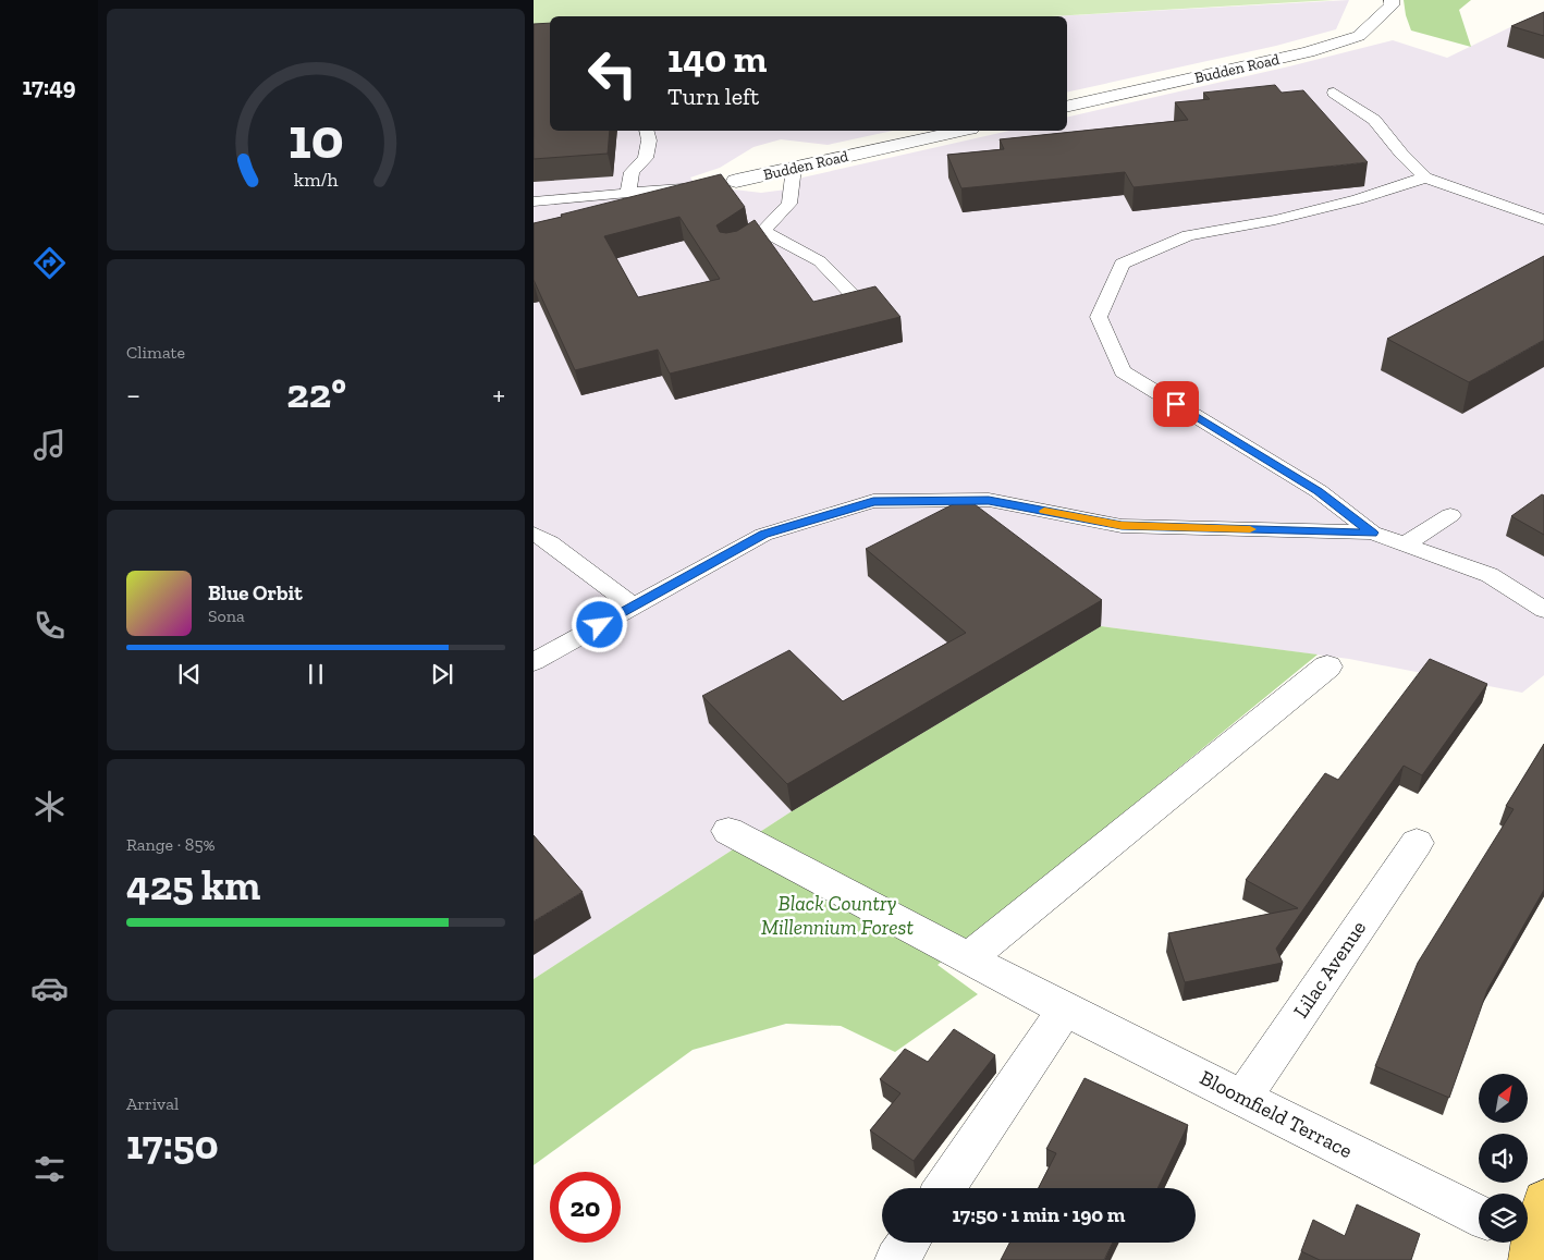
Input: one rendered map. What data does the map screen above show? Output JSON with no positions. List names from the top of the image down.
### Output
{
  "streets": {
    "street": ["Budden Road", "Lilac Avenue", "Bloomfield Terrace"]
  },
  "crossings": [
    ["Lilac Avenue", "Bloomfield Terrace"]
  ],
  "parks": ["Black Country Millennium Forest"],
  "north": "top right",
  "page": {
    "tabs": "17:49",
    "turn": ["140 m", "Turn left"],
    "tile": [
      "Climate",
      ["Range · 85%", "425 km"],
      ["Arrival", "17:50"]
    ],
    "heat": ["−", "22°", "+"],
    "song": ["Blue Orbit", "Sona"],
    "limit": "20",
    "trip": "17:50 · 1 min · 190 m",
    "gauge": ["10", "km/h"]
  }
}
